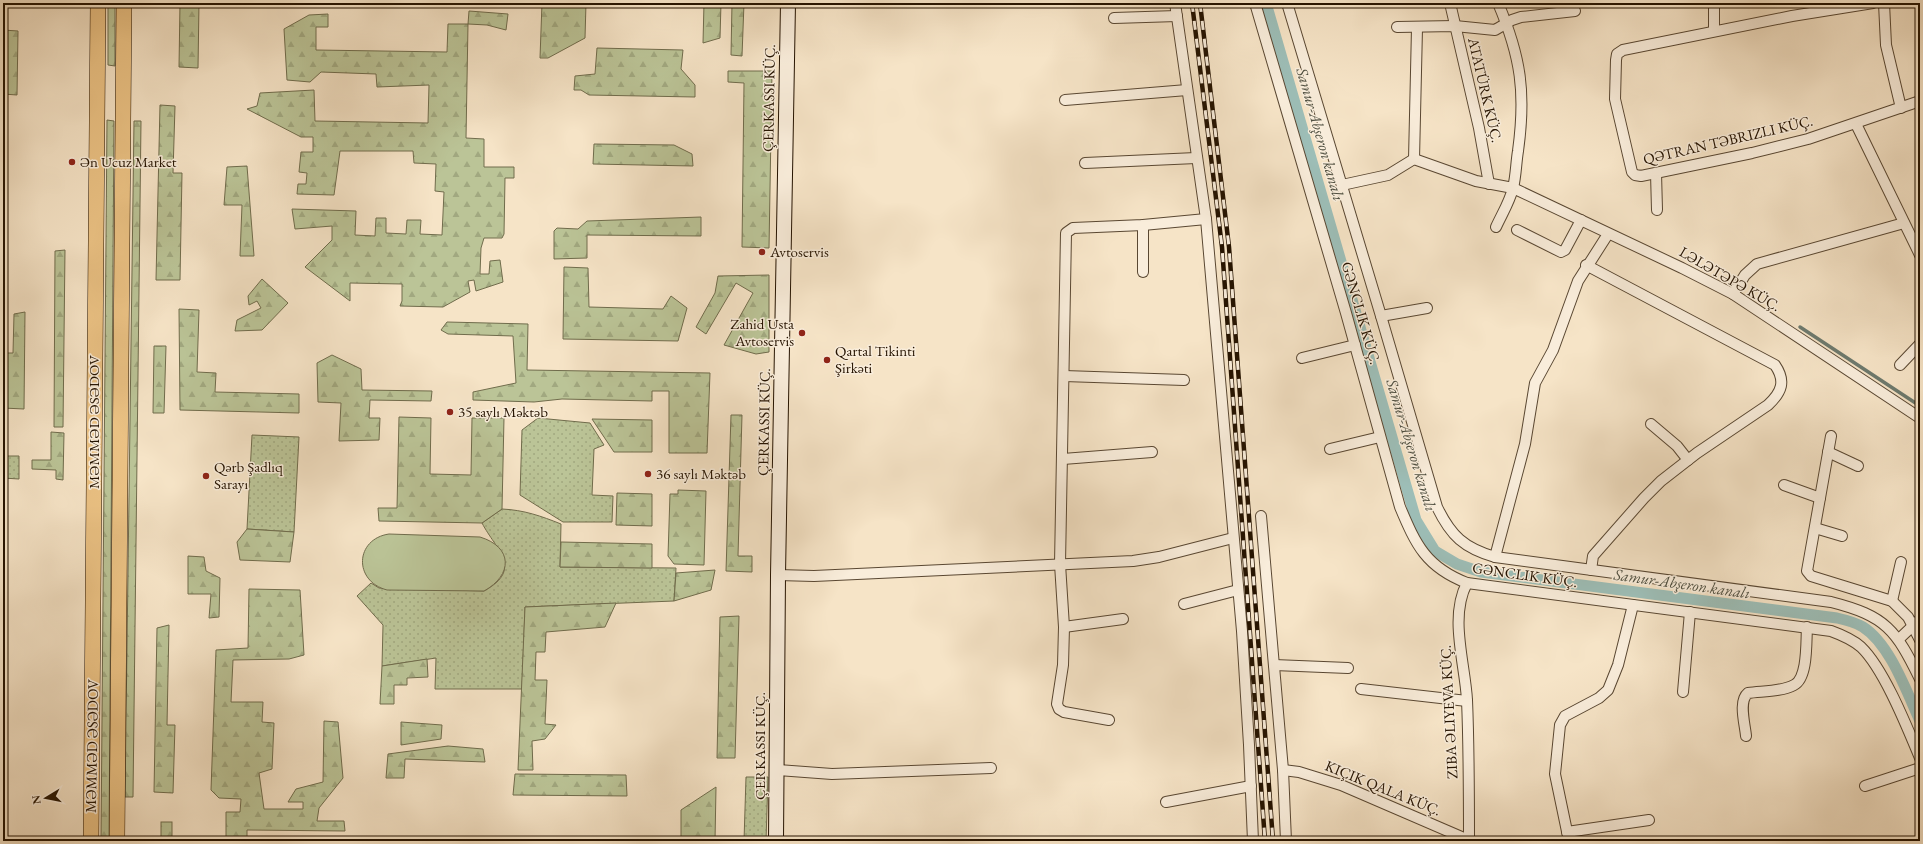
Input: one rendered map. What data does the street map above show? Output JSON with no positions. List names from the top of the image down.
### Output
{
  "streets": {
    "main road": ["MƏMMƏD ƏSƏDOV"],
    "street": [
      "ATATÜRK KÜÇ.",
      "QƏTRAN TƏBRIZLI KÜÇ.",
      "LƏLƏTƏPƏ KÜÇ.",
      "GƏNCLIK KÜÇ.",
      "ZIBA ƏLIYEVA KÜÇ.",
      "KIÇIK QALA KÜÇ."
    ]
  },
  "crossings": [
    ["ATATÜRK KÜÇ.", "LƏLƏTƏPƏ KÜÇ."],
    ["GƏNCLIK KÜÇ.", "ZIBA ƏLIYEVA KÜÇ."],
    ["ZIBA ƏLIYEVA KÜÇ.", "KIÇIK QALA KÜÇ."]
  ],
  "water": ["Samur-Abşeron kanalı"],
  "places": [
    "Ən Ucuz Market",
    "Avtoservis",
    "Zahid Usta Avtoservis",
    "Qartal Tikinti Şirkәti",
    "35 saylı Məktəb",
    "36 saylı Məktəb",
    "Qәrb Şadlıq Sarayı"
  ],
  "north": "left"
}
